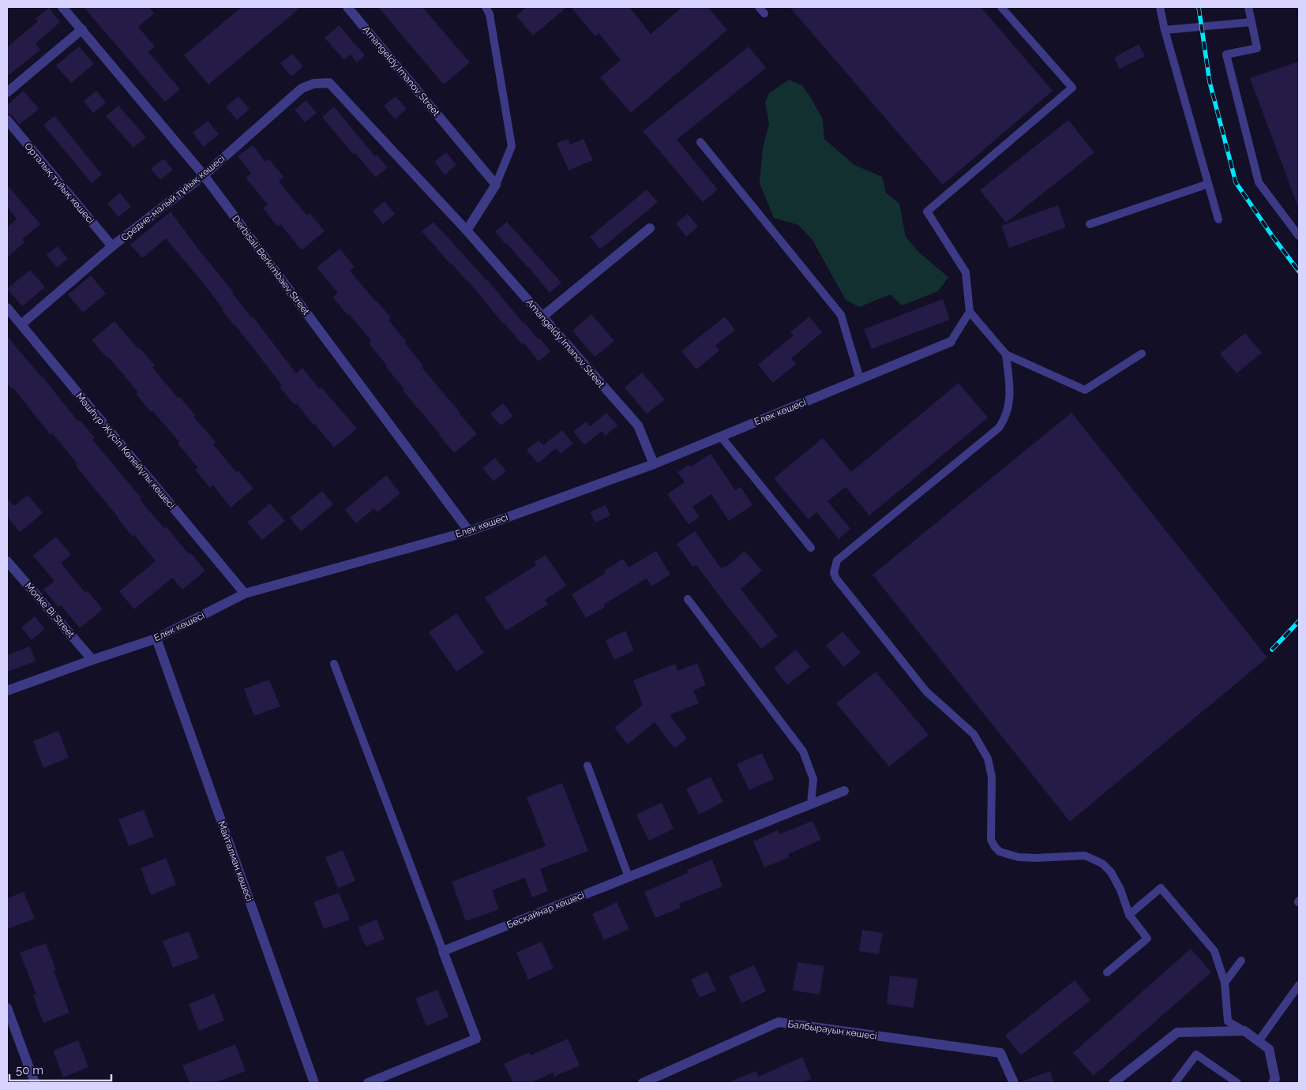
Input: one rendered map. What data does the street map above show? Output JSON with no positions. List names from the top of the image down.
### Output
{
  "streets": {
    "street": [
      "Amangeldy Imanov Street",
      "Орталық тұйық көшесі",
      "Средне-малый тұйық көшесі",
      "Derbisali Berkimbaev Street",
      "Елек көшесі",
      "Мәшһүр Жүсіп Көпейұлы көшесі",
      "Monke Bi Street",
      "Майталман көшесі",
      "Бесқайнар көшесі",
      "Балбырауын көшесі"
    ]
  },
  "crossings": [
    ["Amangeldy Imanov Street", "Средне-малый тұйық көшесі"],
    ["Amangeldy Imanov Street", "Елек көшесі"],
    ["Орталық тұйық көшесі", "Средне-малый тұйық көшесі"],
    ["Средне-малый тұйық көшесі", "Derbisali Berkimbaev Street"],
    ["Средне-малый тұйық көшесі", "Мәшһүр Жүсіп Көпейұлы көшесі"],
    ["Derbisali Berkimbaev Street", "Елек көшесі"],
    ["Елек көшесі", "Мәшһүр Жүсіп Көпейұлы көшесі"],
    ["Елек көшесі", "Monke Bi Street"],
    ["Елек көшесі", "Майталман көшесі"]
  ],
  "scale_bar": "50 m"
}
